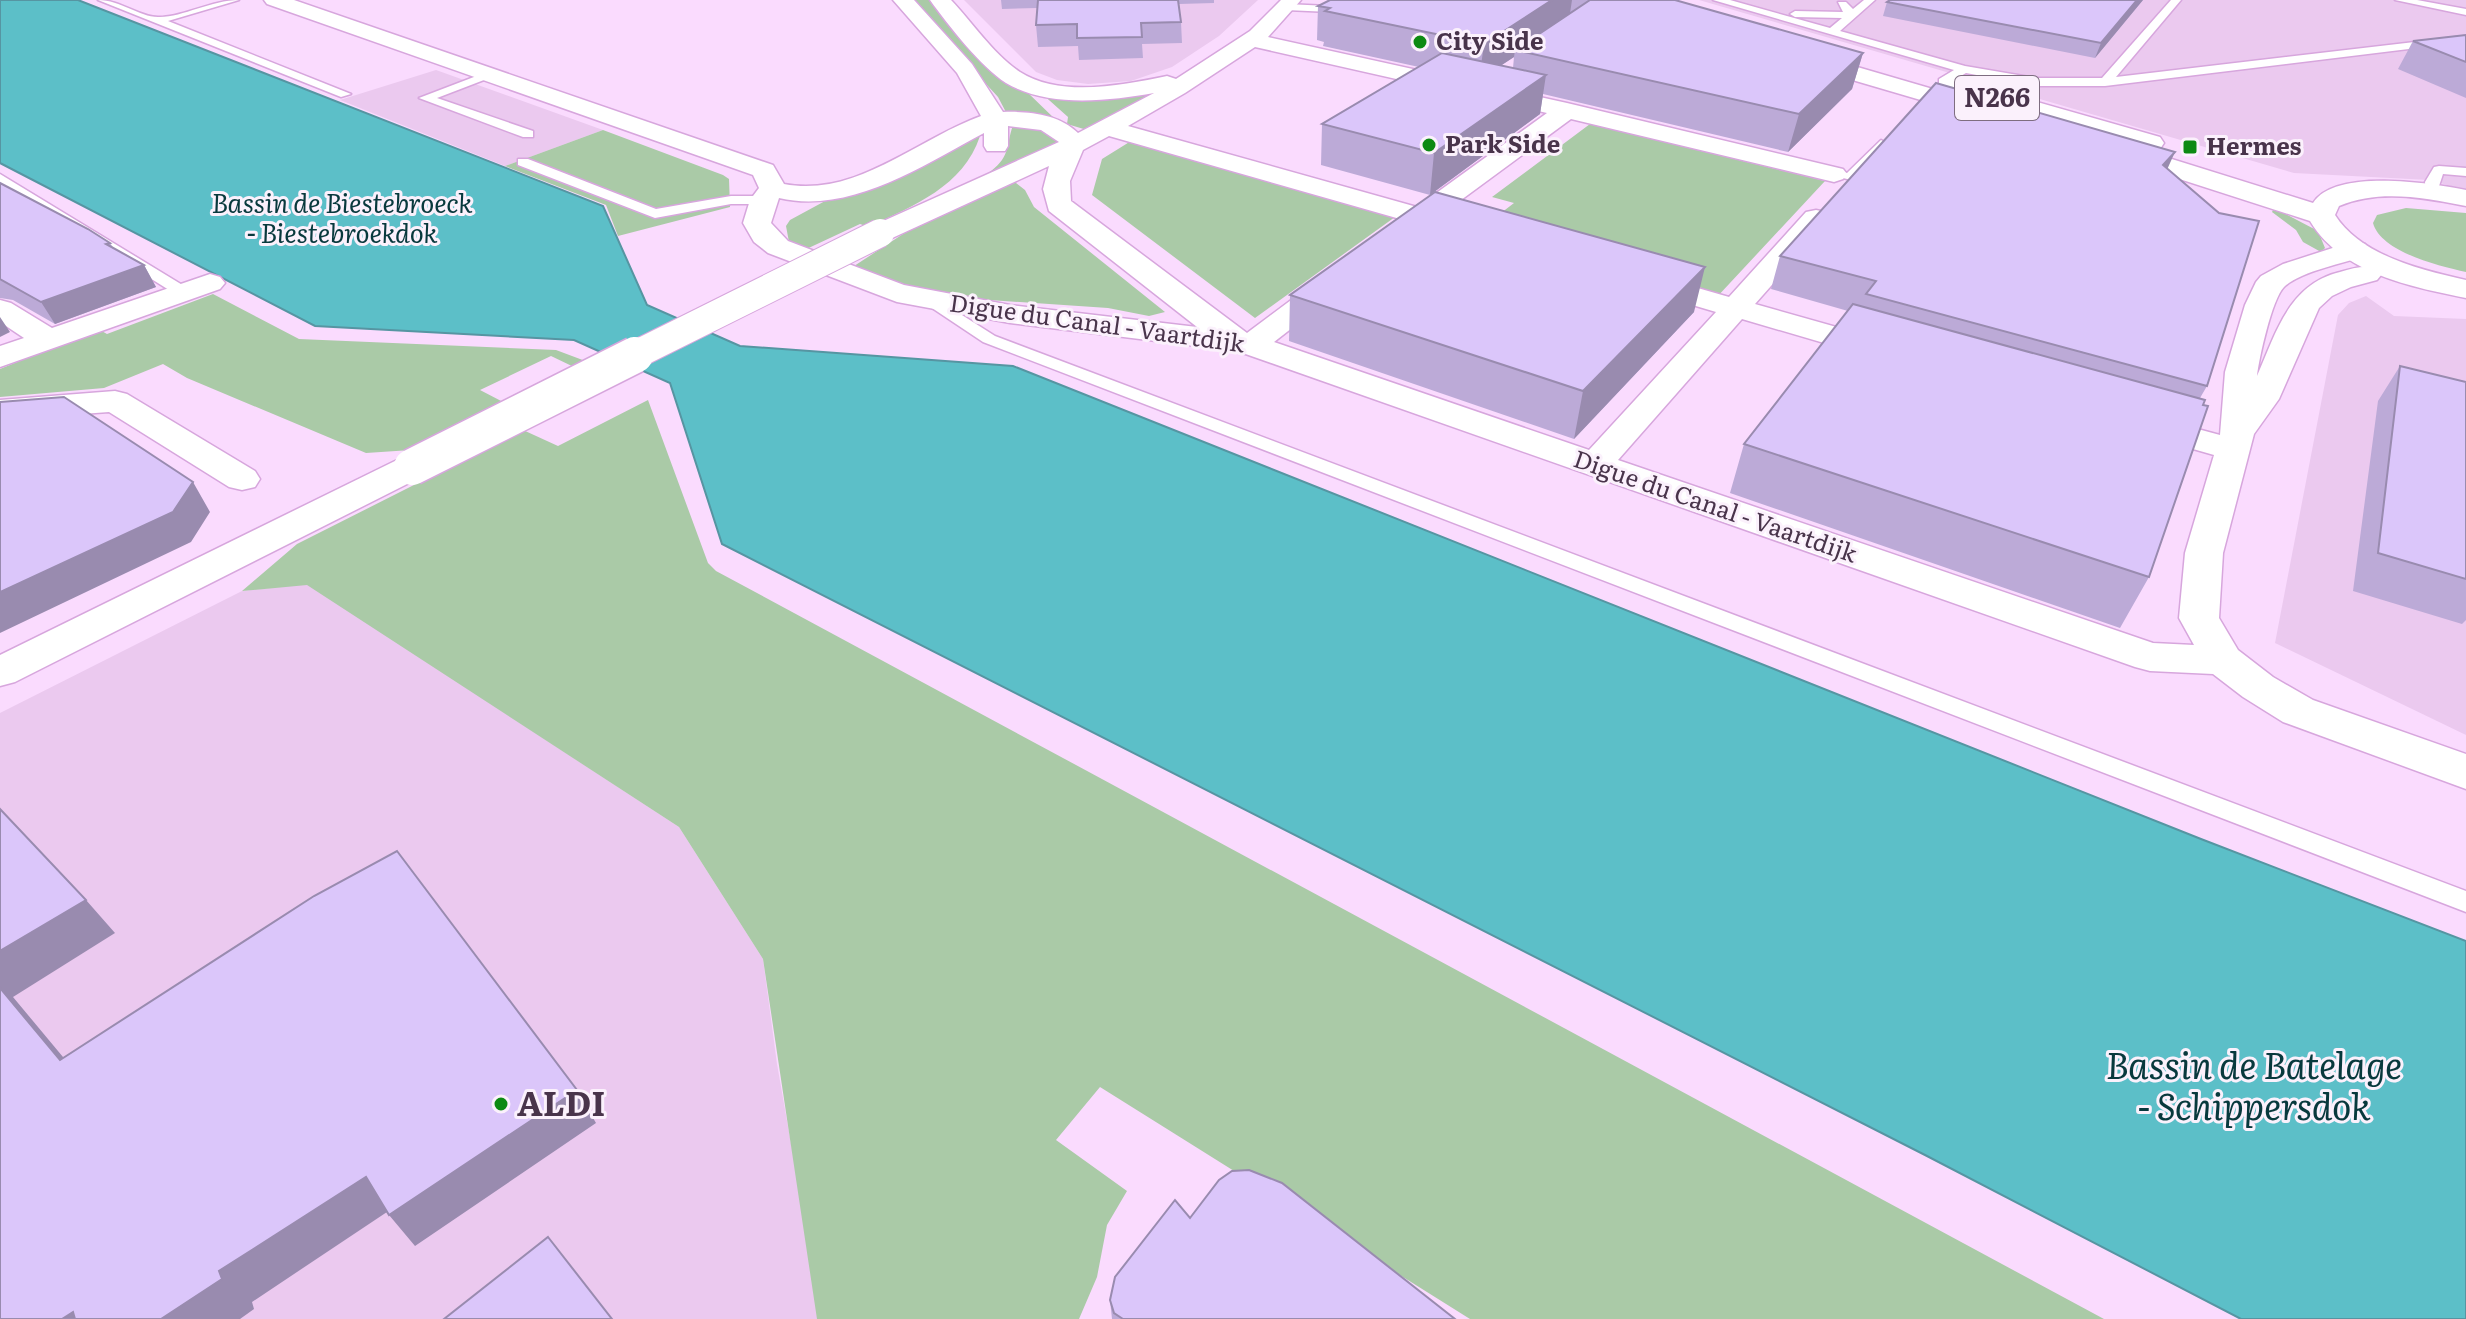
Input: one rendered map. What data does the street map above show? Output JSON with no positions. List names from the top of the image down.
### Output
{
  "streets": {
    "main road": ["N266"],
    "street": ["Digue du Canal - Vaartdijk"]
  },
  "water": ["Bassin de Biestebroeck - Biestebroekdok", "Bassin de Batelage - Schippersdok"],
  "places": {
    "other": ["City Side", "Park Side", "ALDI"],
    "transit": ["Hermes"]
  }
}
